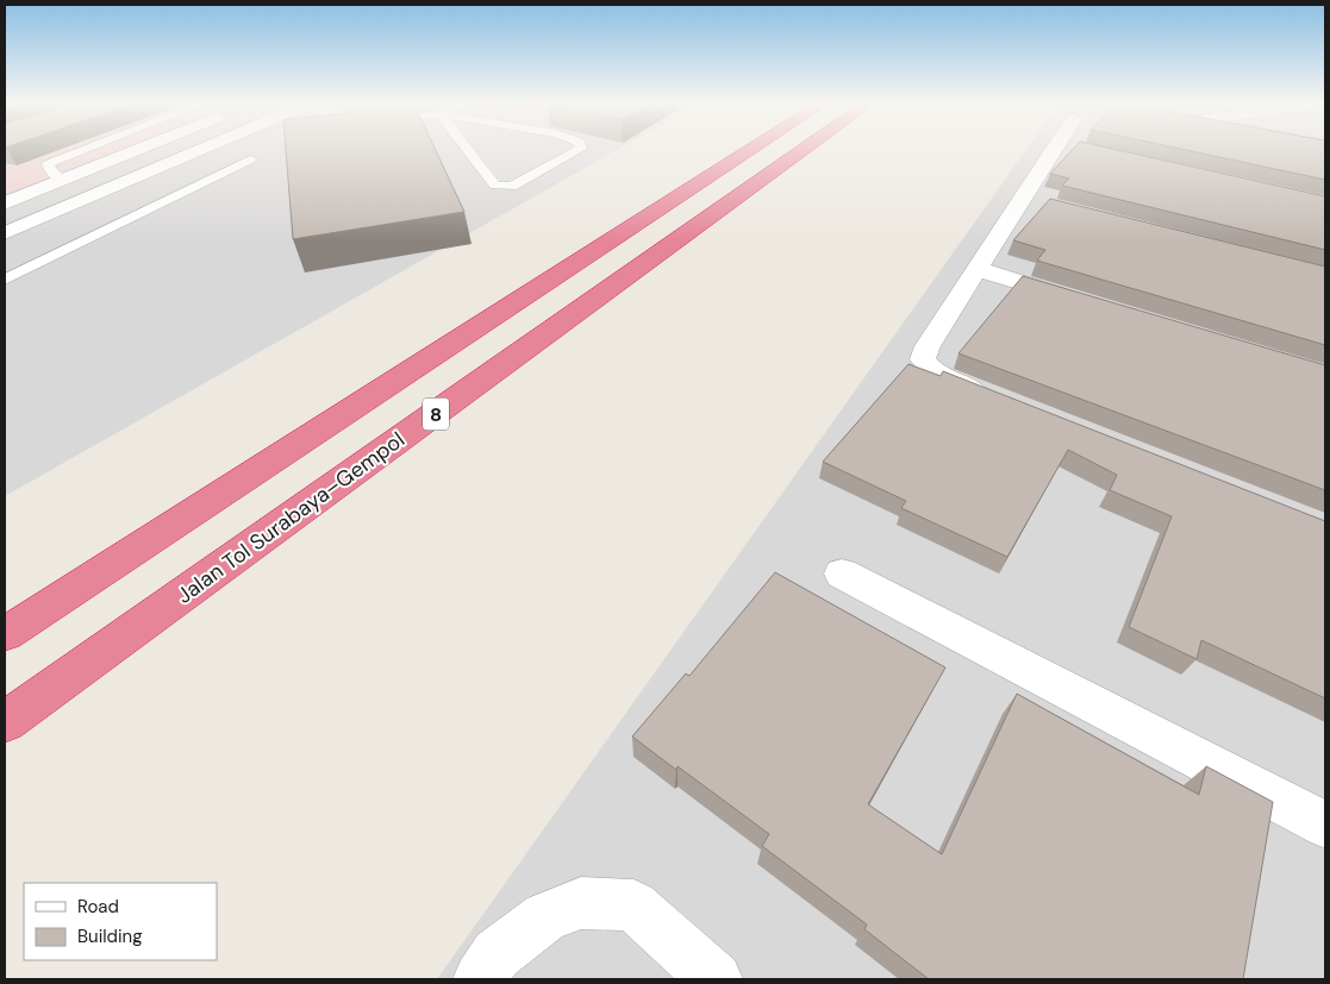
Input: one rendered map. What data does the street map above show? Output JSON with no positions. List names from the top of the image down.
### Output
{
  "streets": {
    "highway": ["8", "Jalan Tol Surabaya–Gempol"]
  },
  "legend": ["Road", "Building"]
}
